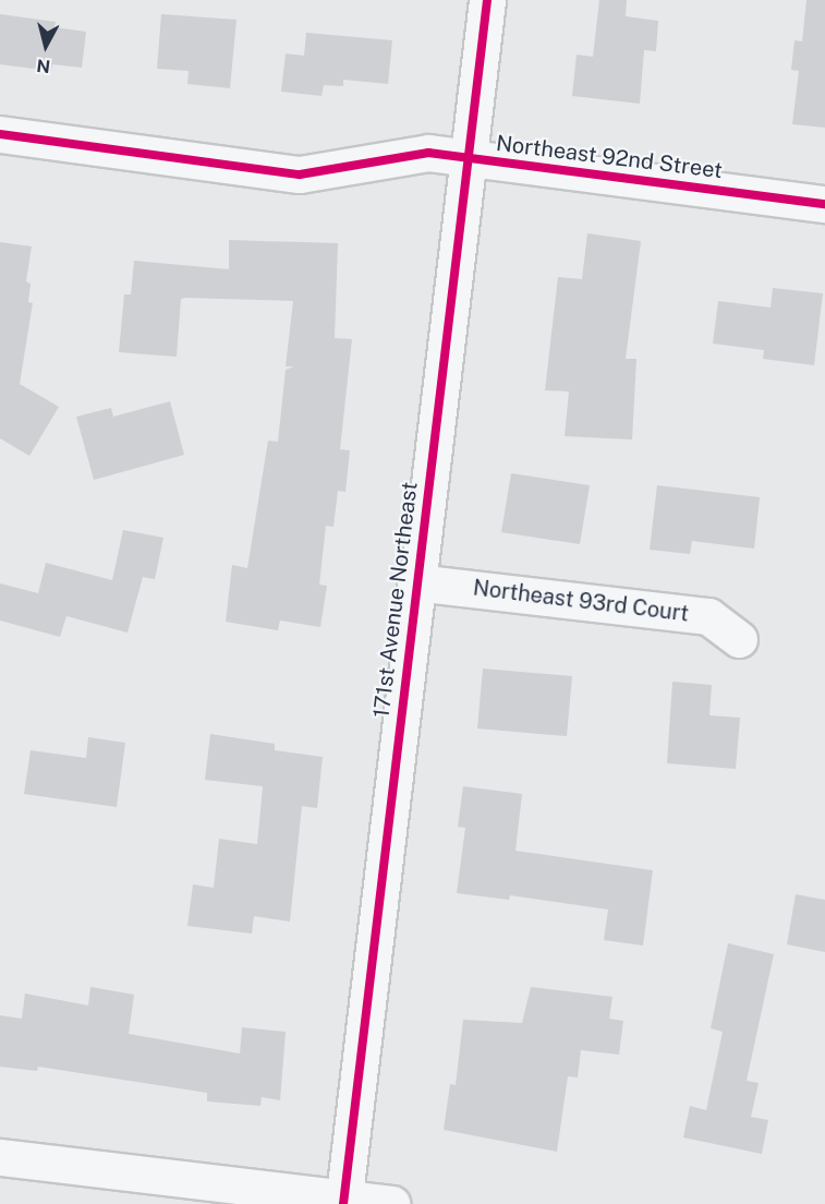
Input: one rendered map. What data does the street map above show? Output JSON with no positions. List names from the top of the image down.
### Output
{
  "streets": {
    "street": ["Northeast 92nd Street", "171st Avenue Northeast", "Northeast 93rd Court"]
  },
  "crossings": [
    ["Northeast 92nd Street", "171st Avenue Northeast"],
    ["171st Avenue Northeast", "Northeast 93rd Court"]
  ],
  "north": "bottom"
}
